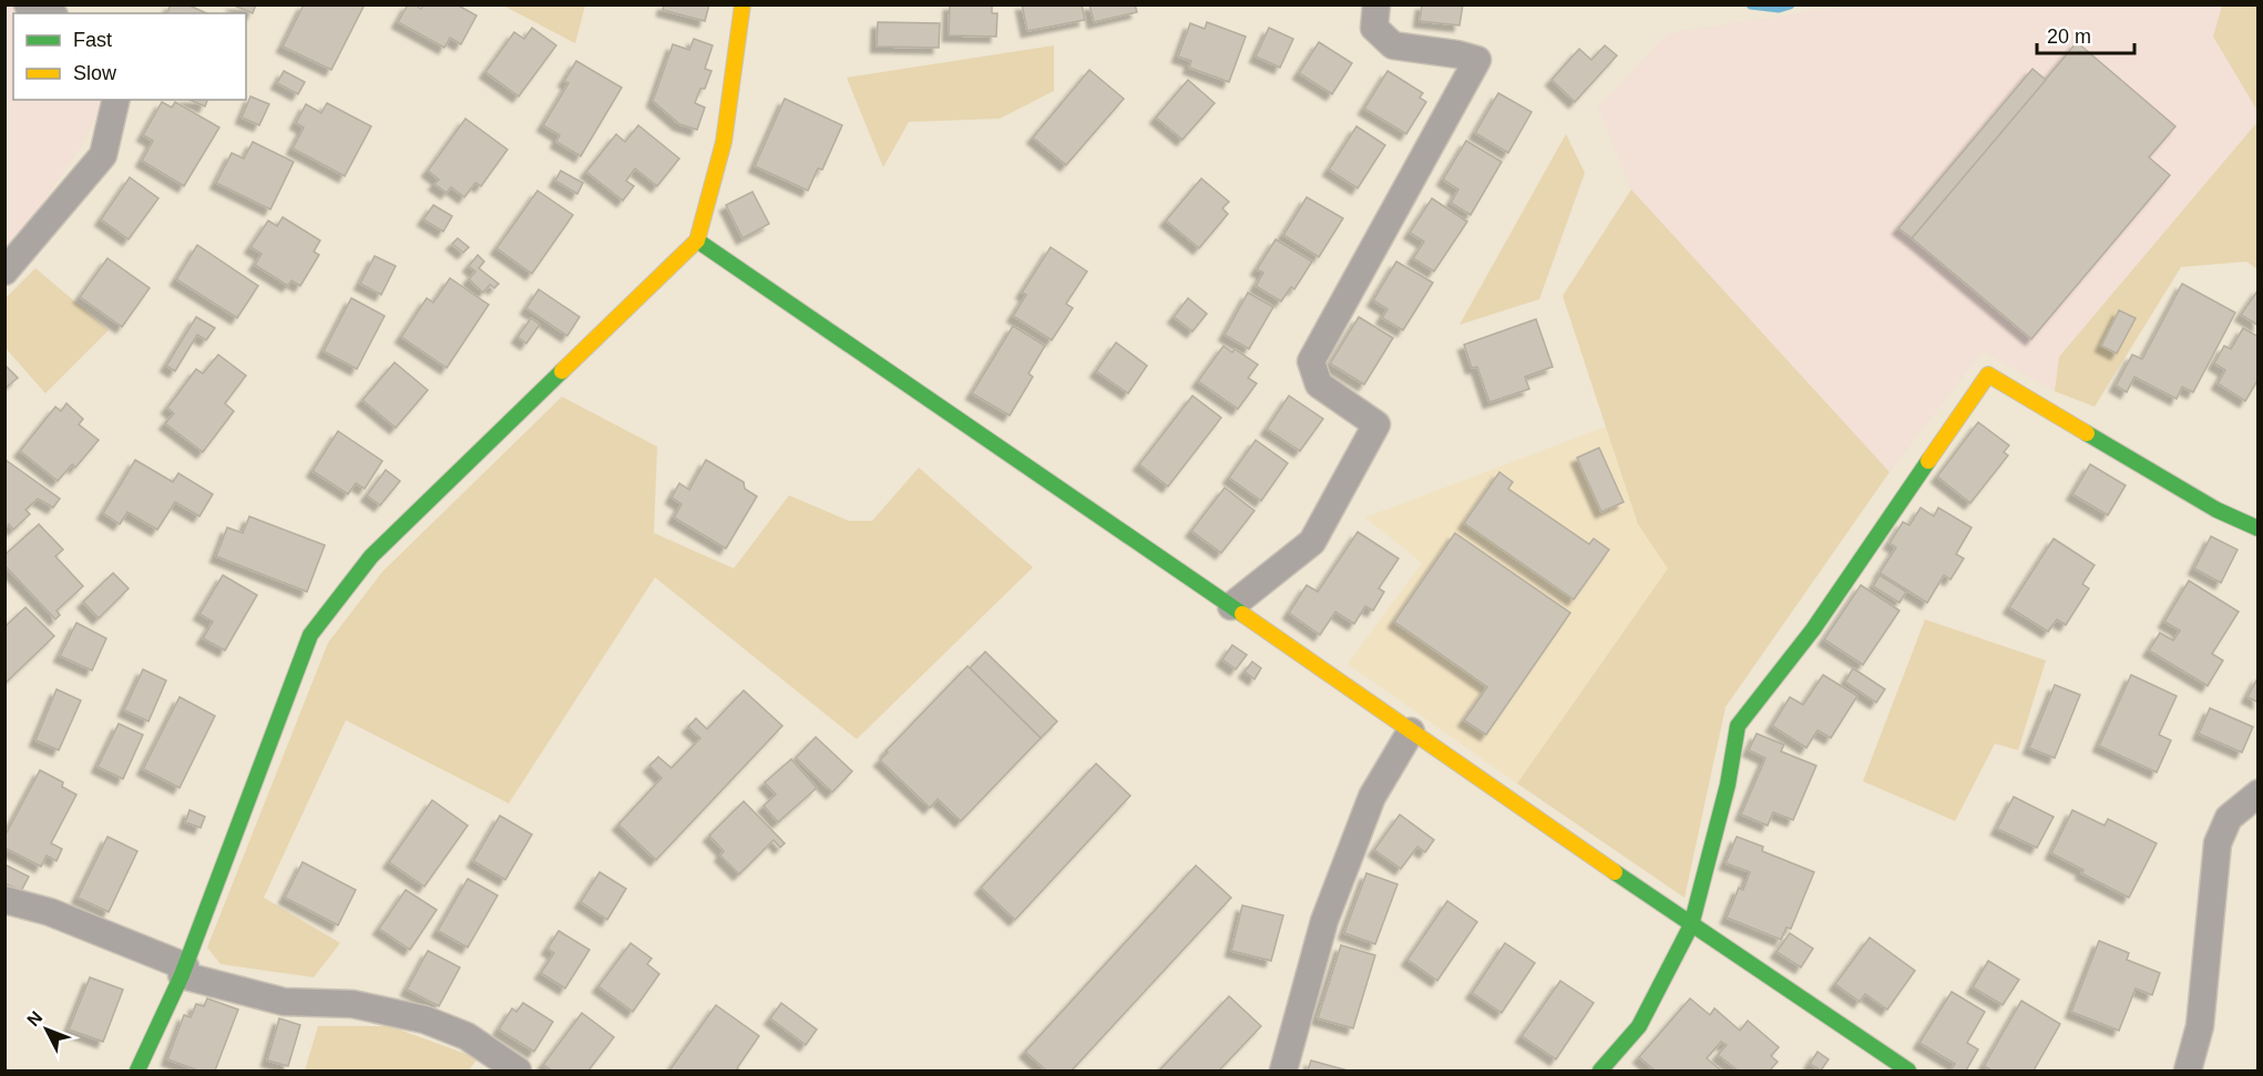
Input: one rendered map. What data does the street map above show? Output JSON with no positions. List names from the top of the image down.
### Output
{
  "legend": ["Fast", "Slow"],
  "scale_bar": "20 m",
  "north": "top left"
}
